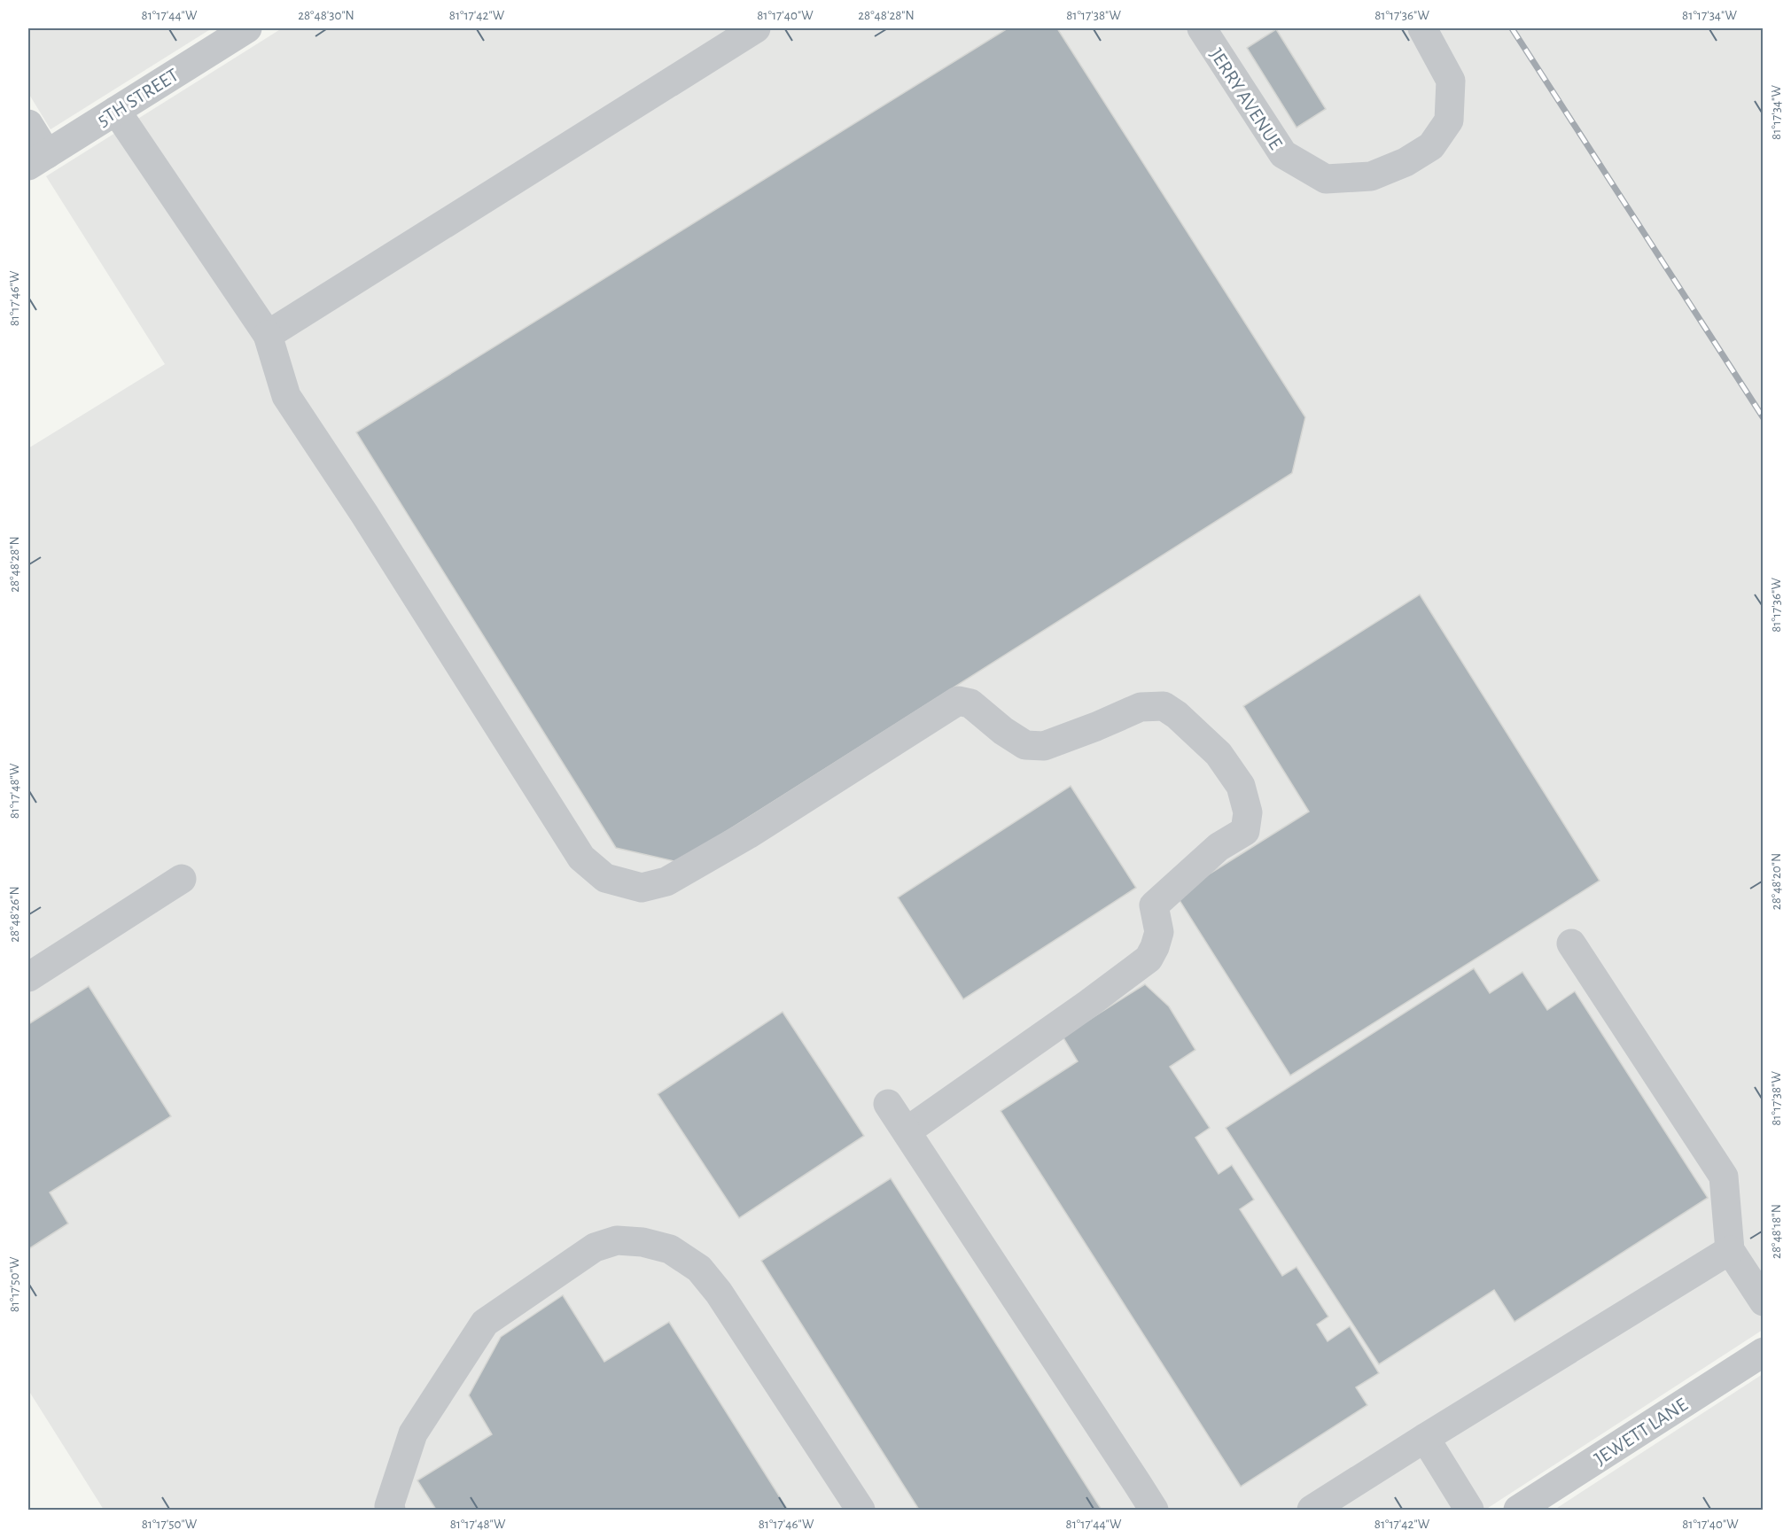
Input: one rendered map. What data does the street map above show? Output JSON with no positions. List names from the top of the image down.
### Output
{
  "streets": {
    "street": ["5TH STREET", "JERRY AVENUE", "JEWETT LANE"]
  },
  "coordinates": [
    "81°17'44\"W",
    "28°48'30\"N",
    "81°17'42\"W",
    "81°17'40\"W",
    "28°48'28\"N",
    "81°17'38\"W",
    "81°17'36\"W",
    "81°17'34\"W",
    "81°17'46\"W",
    "81°17'48\"W",
    "28°48'20\"N",
    "28°48'26\"N",
    "28°48'18\"N",
    "81°17'50\"W"
  ]
}
